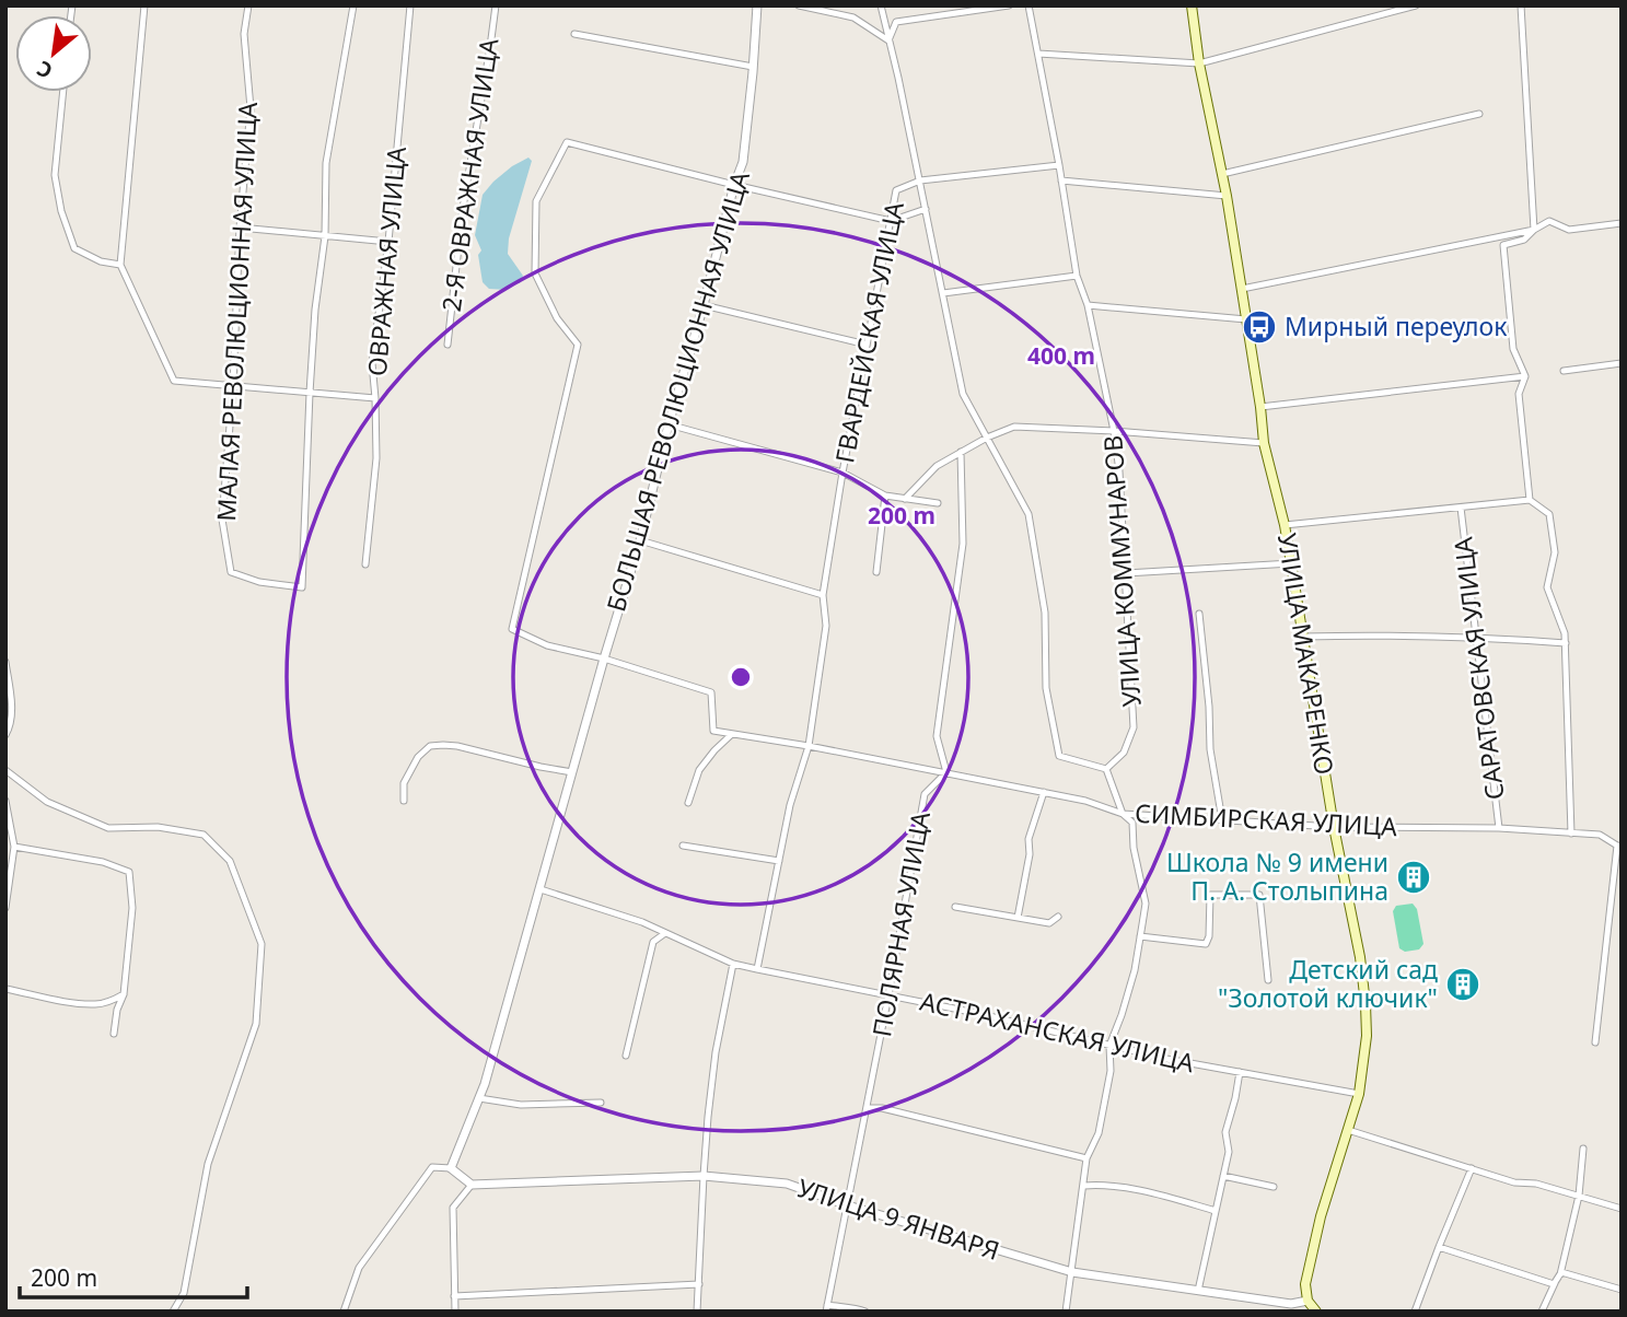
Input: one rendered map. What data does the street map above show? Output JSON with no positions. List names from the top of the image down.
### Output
{
  "streets": {
    "main road": ["УЛИЦА МАКАРЕНКО"],
    "street": [
      "2-Я ОВРАЖНАЯ УЛИЦА",
      "ОВРАЖНАЯ УЛИЦА",
      "МАЛАЯ РЕВОЛЮЦИОННАЯ УЛИЦА",
      "ГВАРДЕЙСКАЯ УЛИЦА",
      "БОЛЬШАЯ РЕВОЛЮЦИОННАЯ УЛИЦА",
      "УЛИЦА КОММУНАРОВ",
      "САРАТОВСКАЯ УЛИЦА",
      "СИМБИРСКАЯ УЛИЦА",
      "ПОЛЯРНАЯ УЛИЦА",
      "АСТРАХАНСКАЯ УЛИЦА",
      "УЛИЦА 9 ЯНВАРЯ"
    ]
  },
  "crossings": [
    ["ГВАРДЕЙСКАЯ УЛИЦА", "СИМБИРСКАЯ УЛИЦА"],
    ["ГВАРДЕЙСКАЯ УЛИЦА", "АСТРАХАНСКАЯ УЛИЦА"],
    ["БОЛЬШАЯ РЕВОЛЮЦИОННАЯ УЛИЦА", "АСТРАХАНСКАЯ УЛИЦА"],
    ["УЛИЦА МАКАРЕНКО", "СИМБИРСКАЯ УЛИЦА"],
    ["УЛИЦА МАКАРЕНКО", "АСТРАХАНСКАЯ УЛИЦА"],
    ["УЛИЦА МАКАРЕНКО", "УЛИЦА 9 ЯНВАРЯ"],
    ["САРАТОВСКАЯ УЛИЦА", "СИМБИРСКАЯ УЛИЦА"],
    ["СИМБИРСКАЯ УЛИЦА", "ПОЛЯРНАЯ УЛИЦА"],
    ["ПОЛЯРНАЯ УЛИЦА", "АСТРАХАНСКАЯ УЛИЦА"],
    ["ПОЛЯРНАЯ УЛИЦА", "УЛИЦА 9 ЯНВАРЯ"]
  ],
  "places": {
    "bus stop": ["Мирный переулок"],
    "building": ["Школа № 9 имени П. А. Столыпина", "Детский сад \"Золотой ключик\""]
  },
  "scale_bar": "200 m",
  "north": "bottom left",
  "rings": ["400 m", "200 m"]
}
